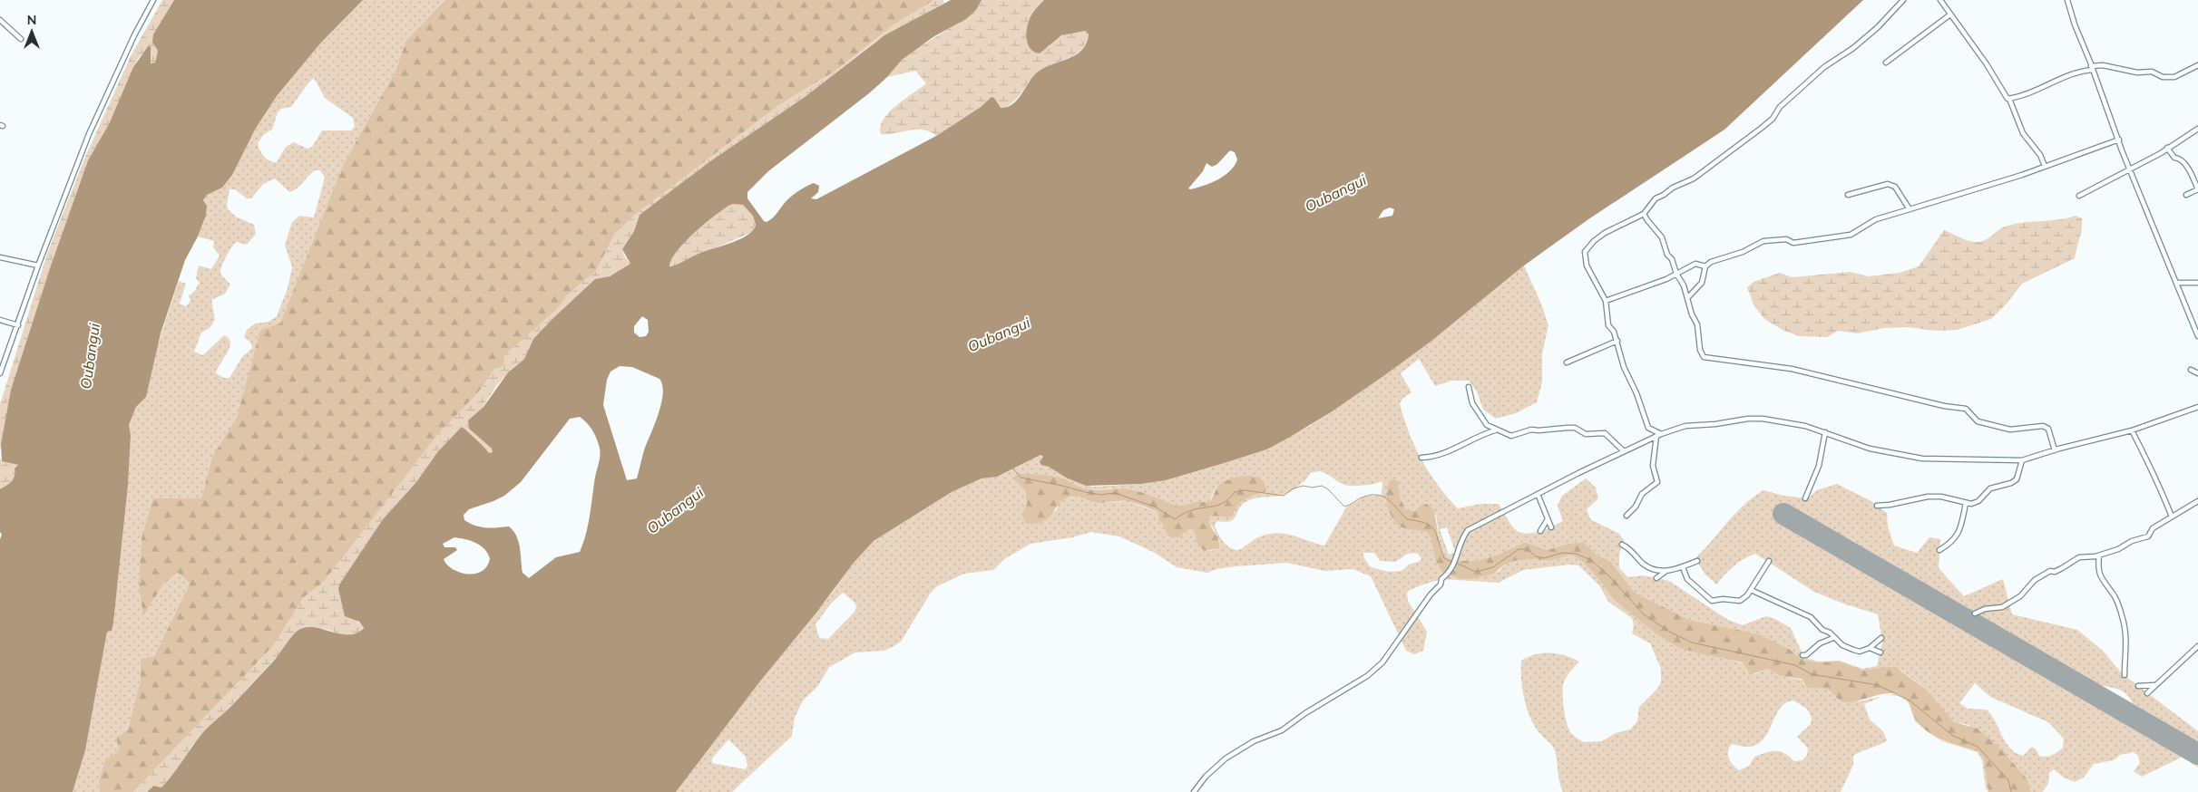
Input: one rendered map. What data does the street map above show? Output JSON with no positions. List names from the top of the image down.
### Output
{
  "water": ["Oubangui"],
  "north": "top"
}
